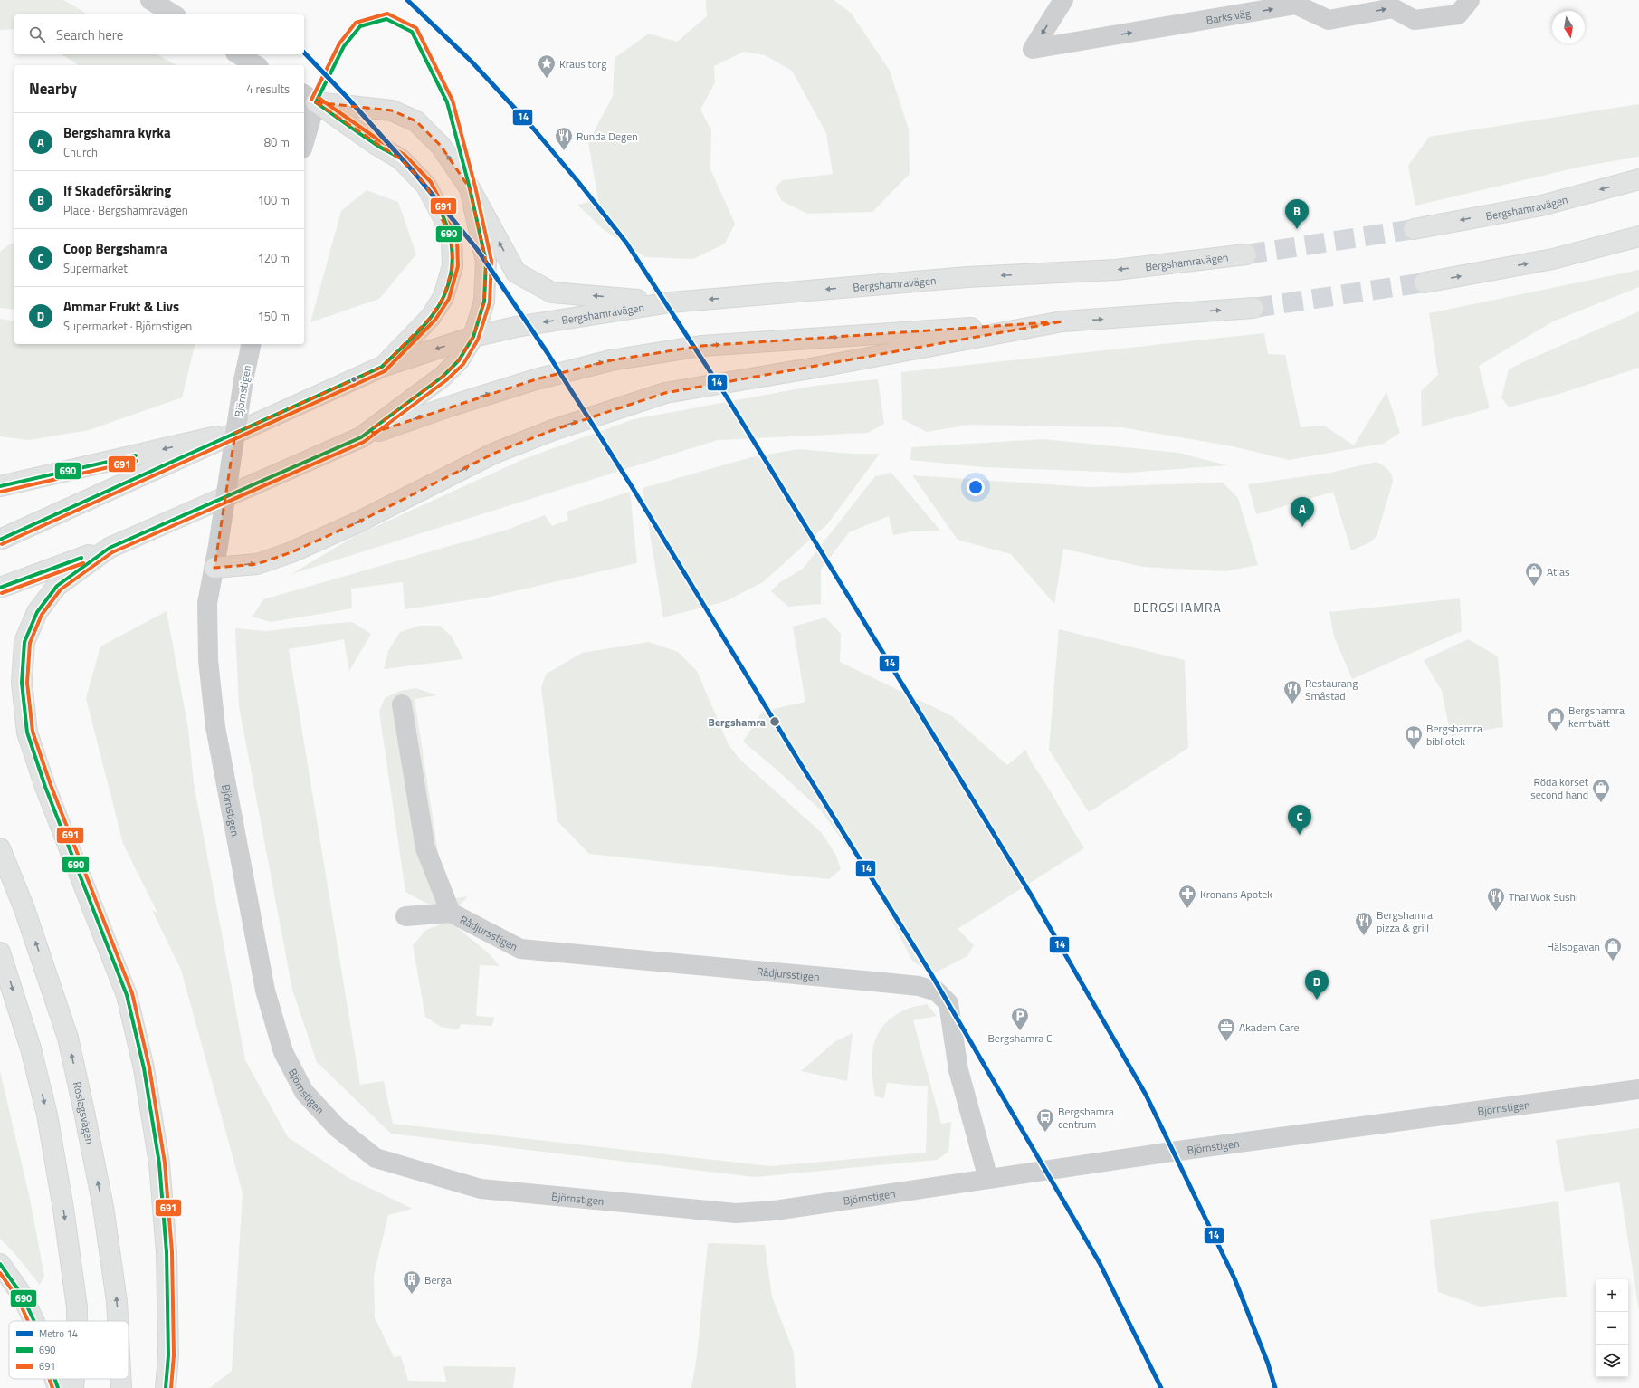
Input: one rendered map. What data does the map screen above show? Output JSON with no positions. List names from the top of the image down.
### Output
{
  "streets": {
    "main road": ["Bergshamravägen", "Roslagsvägen"],
    "street": ["Barks väg", "Björnstigen", "Rådjursstigen"]
  },
  "crossings": [
    ["Björnstigen", "Rådjursstigen"]
  ],
  "districts": ["BERGSHAMRA"],
  "places": {
    "place": ["Kraus torg"],
    "restaurant": [
      "Runda Degen",
      "Restaurang Småstad",
      "Thai Wok Sushi",
      "Bergshamra pizza & grill"
    ],
    "shop": [
      "Atlas",
      "Bergshamra kemtvätt",
      "Röda korset second hand",
      "Hälsogavan"
    ],
    "other": ["Bergshamra"],
    "library": ["Bergshamra bibliotek"],
    "pharmacy": ["Kronans Apotek"],
    "parking": ["Bergshamra C"],
    "office": ["Akadem Care"],
    "bus stop": ["Bergshamra centrum"],
    "building": ["Berga"]
  },
  "lines": ["metro line 14", "transit line 691", "transit line 690"],
  "legend": ["Metro 14", "690", "691"],
  "north": "bottom",
  "page": {
    "search": "Search here",
    "heading": ["Nearby", "4 results"],
    "list": [
      {
        "mark": "A",
        "name": "Bergshamra kyrka",
        "note": "Church",
        "value": "80 m"
      },
      {
        "mark": "B",
        "name": "If Skadeförsäkring",
        "note": "Place · Bergshamravägen",
        "value": "100 m"
      },
      {
        "mark": "C",
        "name": "Coop Bergshamra",
        "note": "Supermarket",
        "value": "120 m"
      },
      {
        "mark": "D",
        "name": "Ammar Frukt & Livs",
        "note": "Supermarket · Björnstigen",
        "value": "150 m"
      }
    ],
    "pins": [
      "B",
      "A",
      "C",
      "D"
    ],
    "map_buttons": ["+", "−"]
  }
}
